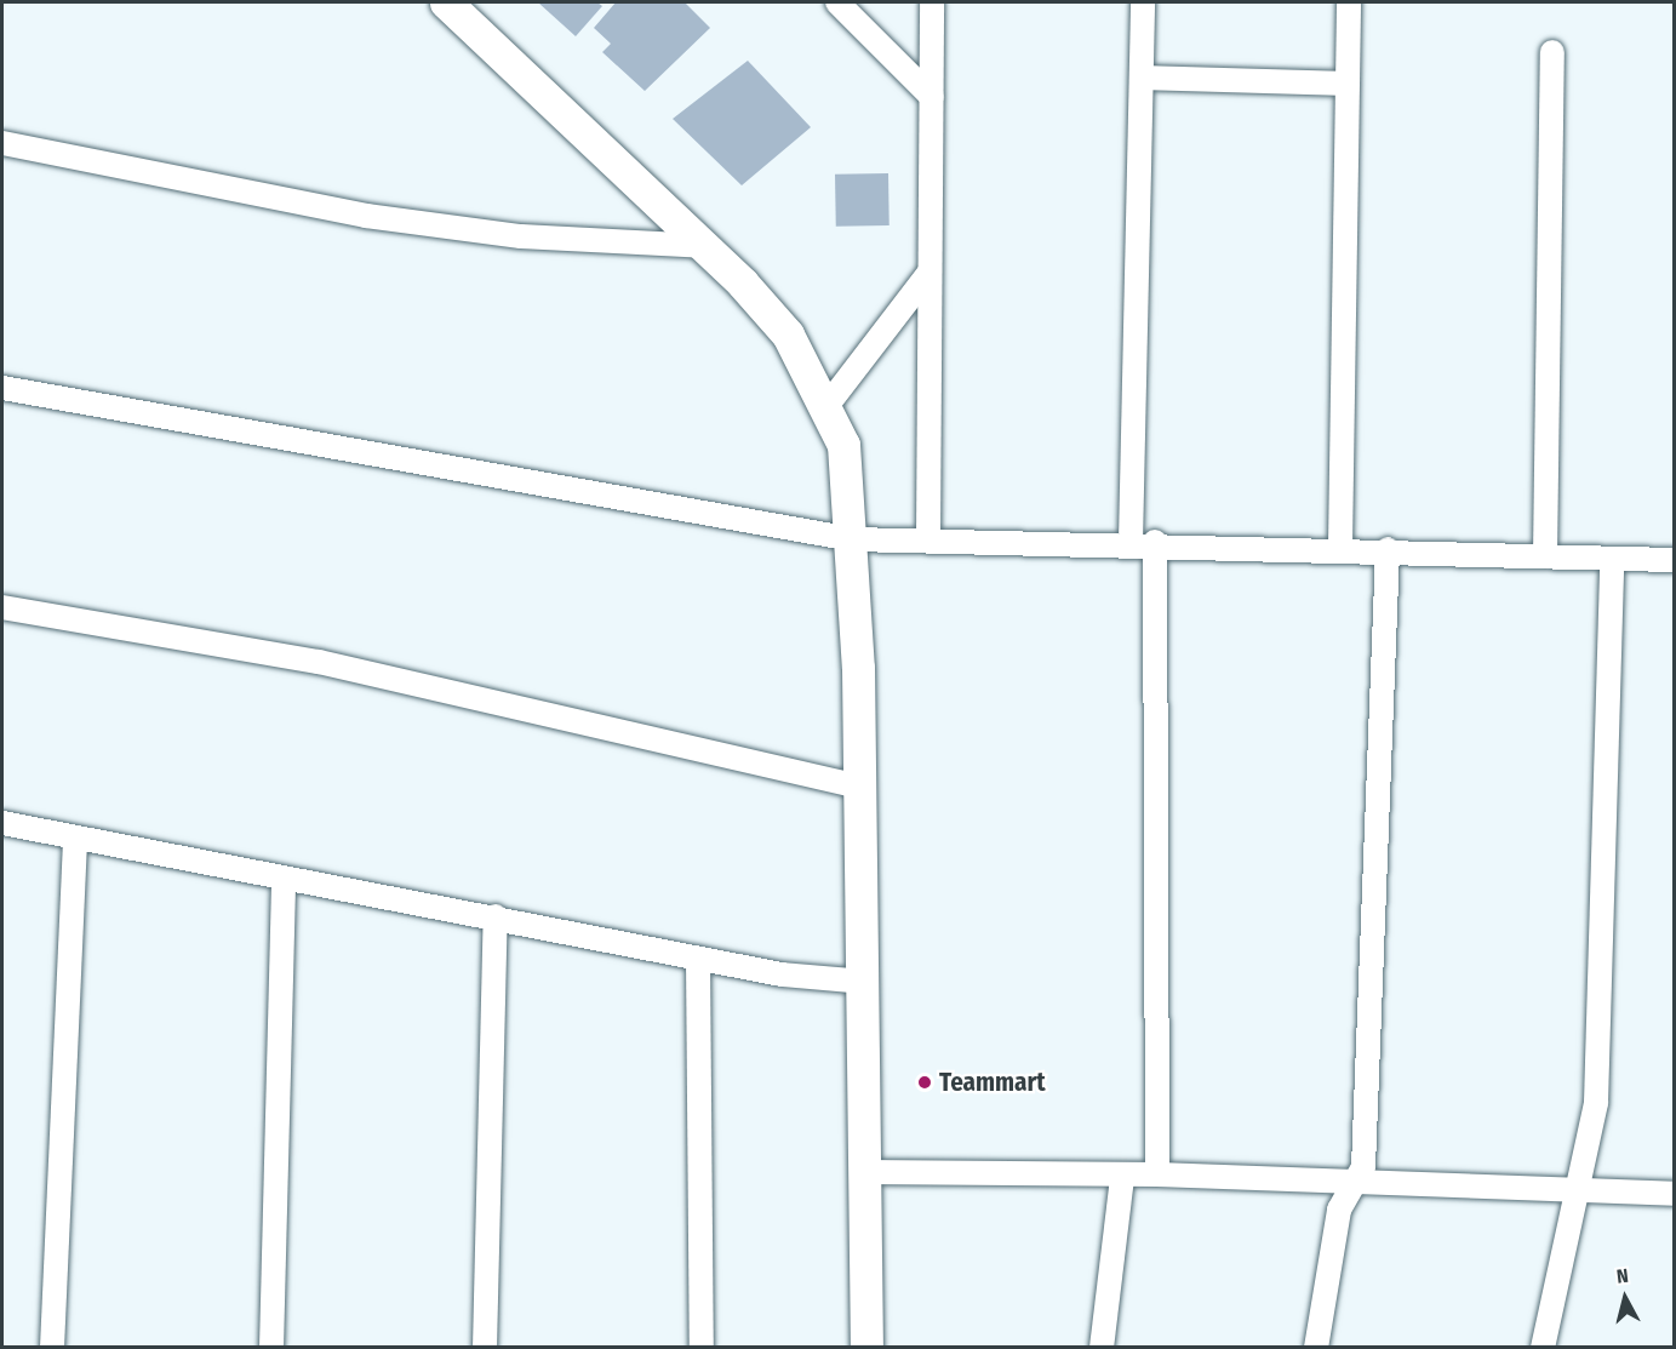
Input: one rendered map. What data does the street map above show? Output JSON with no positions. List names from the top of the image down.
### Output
{
  "places": ["Teammart"],
  "north": "top"
}
